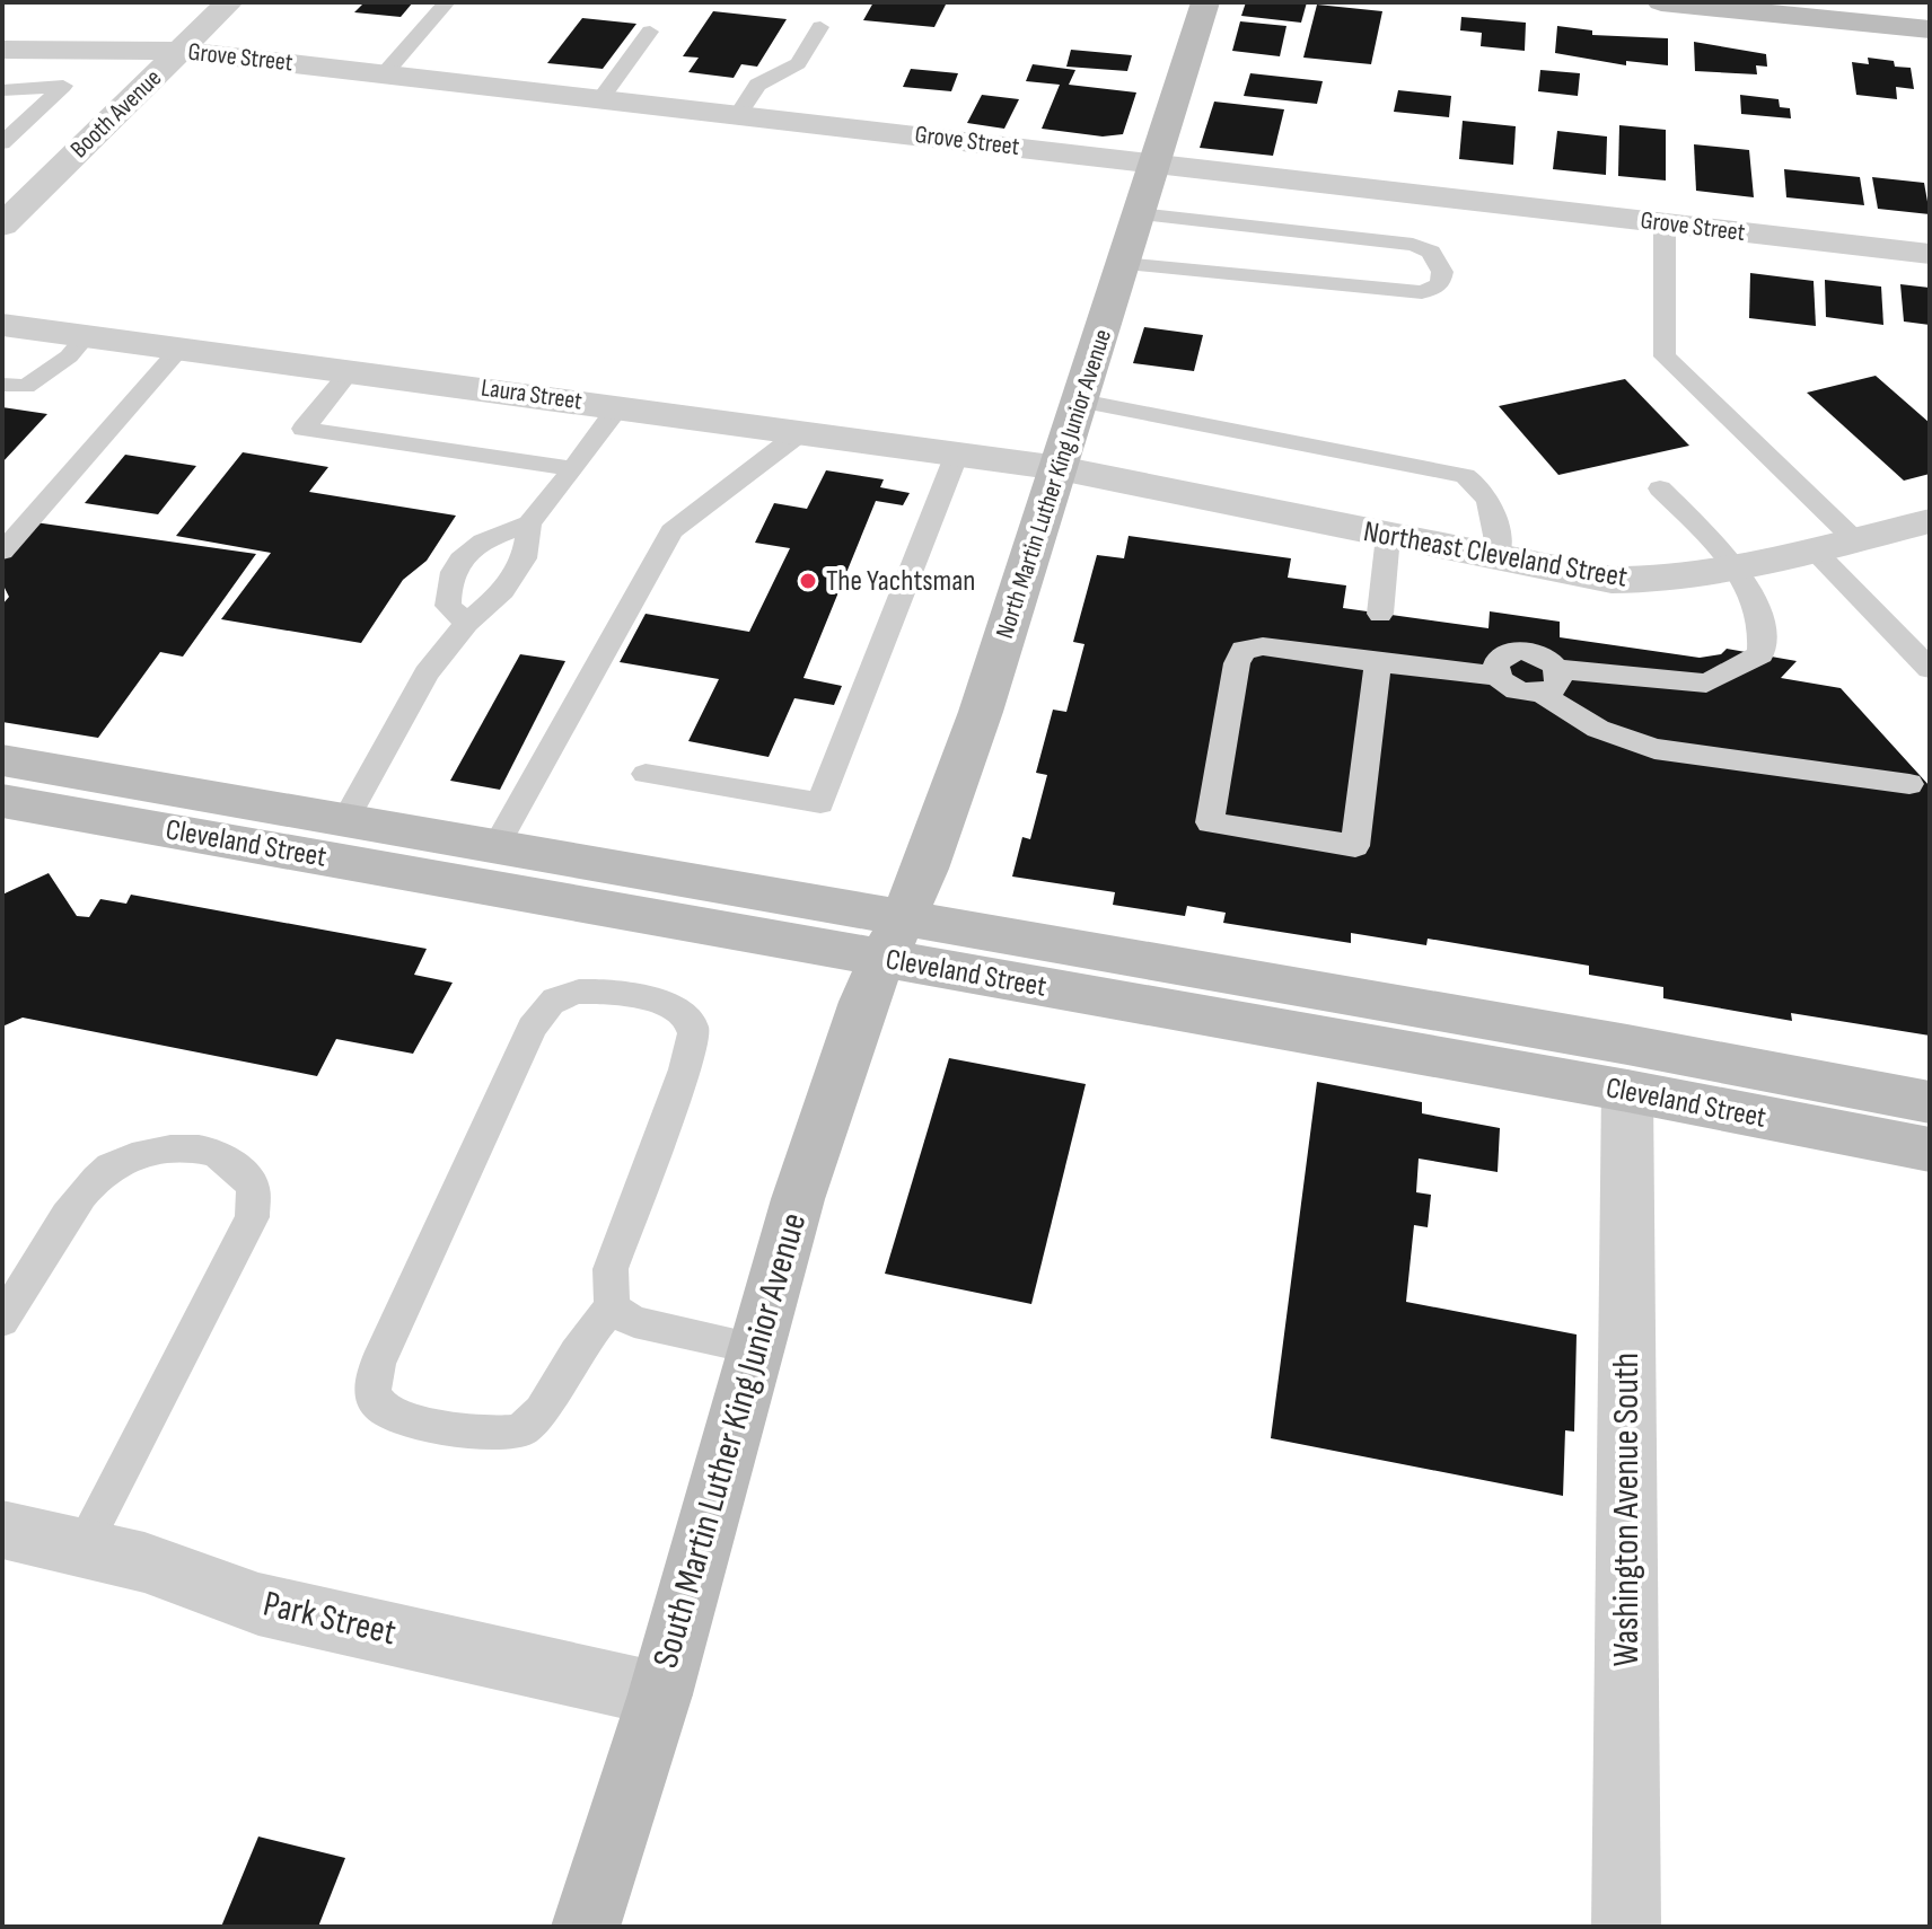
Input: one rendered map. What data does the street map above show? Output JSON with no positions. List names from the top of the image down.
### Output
{
  "streets": {
    "street": [
      "Grove Street",
      "Booth Avenue",
      "Laura Street",
      "North Martin Luther King Junior Avenue",
      "Northeast Cleveland Street",
      "Cleveland Street",
      "South Martin Luther King Junior Avenue",
      "Washington Avenue South",
      "Park Street"
    ]
  },
  "crossings": [
    ["Grove Street", "Booth Avenue"],
    ["Grove Street", "North Martin Luther King Junior Avenue"],
    ["Laura Street", "North Martin Luther King Junior Avenue"],
    ["Laura Street", "Northeast Cleveland Street"],
    ["North Martin Luther King Junior Avenue", "Northeast Cleveland Street"],
    ["North Martin Luther King Junior Avenue", "Cleveland Street"],
    ["North Martin Luther King Junior Avenue", "South Martin Luther King Junior Avenue"],
    ["Cleveland Street", "South Martin Luther King Junior Avenue"],
    ["Cleveland Street", "Washington Avenue South"],
    ["South Martin Luther King Junior Avenue", "Park Street"]
  ],
  "places": ["The Yachtsman"]
}
